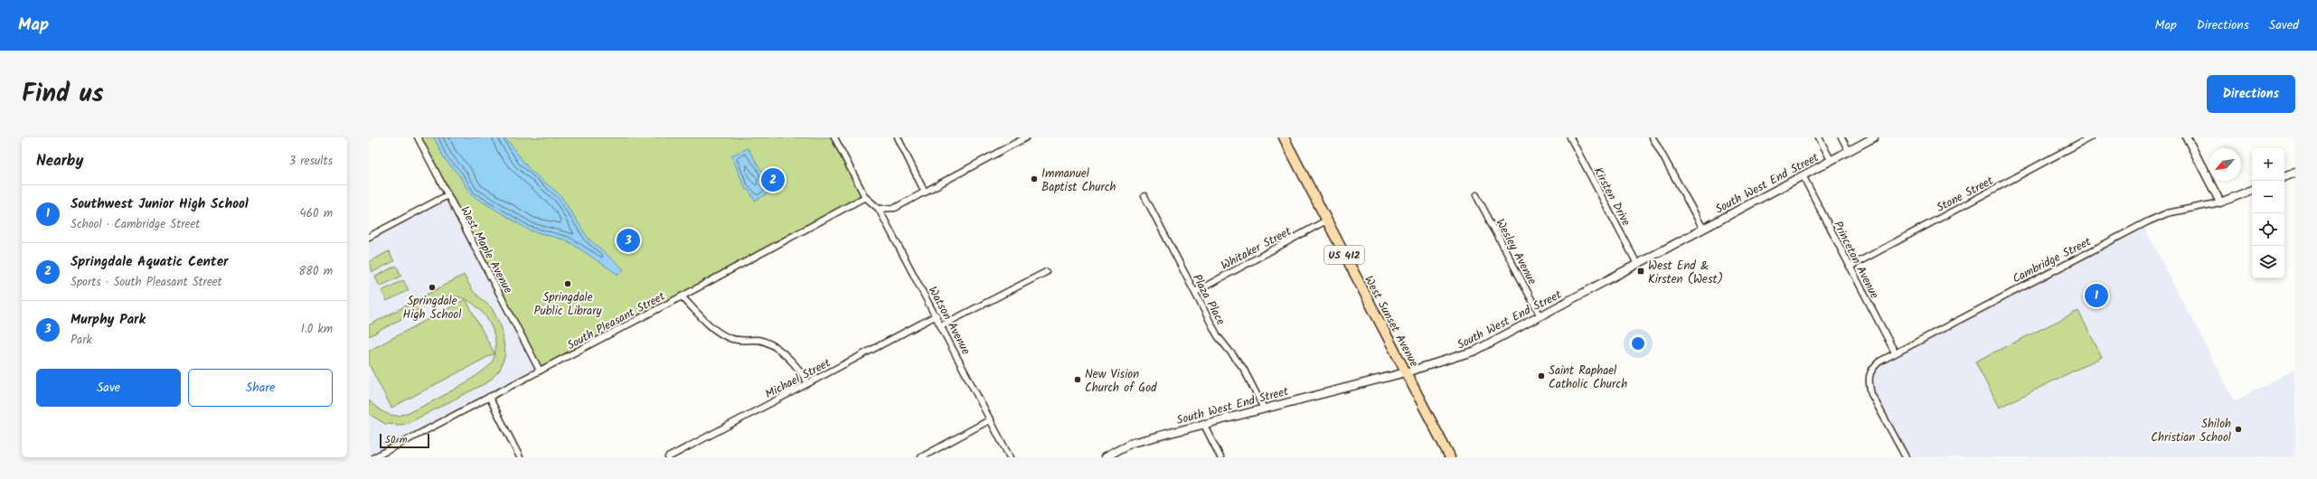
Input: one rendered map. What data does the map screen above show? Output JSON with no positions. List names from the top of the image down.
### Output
{
  "streets": {
    "highway": ["US 412", "West Sunset Avenue"],
    "street": [
      "South West End Street",
      "Stone Street",
      "Kirsten Drive",
      "Whitaker Street",
      "West Maple Avenue",
      "Wesley Avenue",
      "Princeton Avenue",
      "Cambridge Street",
      "Plaza Place",
      "South Pleasant Street",
      "Watson Avenue",
      "Michael Street"
    ]
  },
  "crossings": [
    ["South West End Street", "Kirsten Drive"],
    ["South West End Street", "Wesley Avenue"],
    ["South West End Street", "Princeton Avenue"],
    ["South West End Street", "Plaza Place"],
    ["South West End Street", "West Sunset Avenue"],
    ["Stone Street", "Princeton Avenue"],
    ["Whitaker Street", "Plaza Place"],
    ["Whitaker Street", "West Sunset Avenue"],
    ["West Maple Avenue", "South Pleasant Street"],
    ["Princeton Avenue", "Cambridge Street"],
    ["South Pleasant Street", "Watson Avenue"],
    ["Watson Avenue", "Michael Street"]
  ],
  "places": {
    "other": [
      "Immanuel Baptist Church",
      "Springdale Public Library",
      "Springdale High School",
      "Saint Raphael Catholic Church",
      "New Vision Church of God",
      "Shiloh Christian School"
    ],
    "transit": ["West End & Kirsten (West)"]
  },
  "scale_bar": "50 m",
  "north": "bottom left",
  "page": {
    "header": "Map",
    "nav": ["Map", "Directions", "Saved"],
    "title": "Find us",
    "buttons": [
      "Directions",
      ["Save", "Share"]
    ],
    "heading": ["Nearby", "3 results"],
    "map_buttons": ["+", "−"],
    "pins": ["2", "3", "1"],
    "list": [
      {
        "mark": "1",
        "name": "Southwest Junior High School",
        "note": "School · Cambridge Street",
        "value": "460 m"
      },
      {
        "mark": "2",
        "name": "Springdale Aquatic Center",
        "note": "Sports · South Pleasant Street",
        "value": "880 m"
      },
      {
        "mark": "3",
        "name": "Murphy Park",
        "note": "Park",
        "value": "1.0 km"
      }
    ],
    "scale": "50 m"
  }
}
